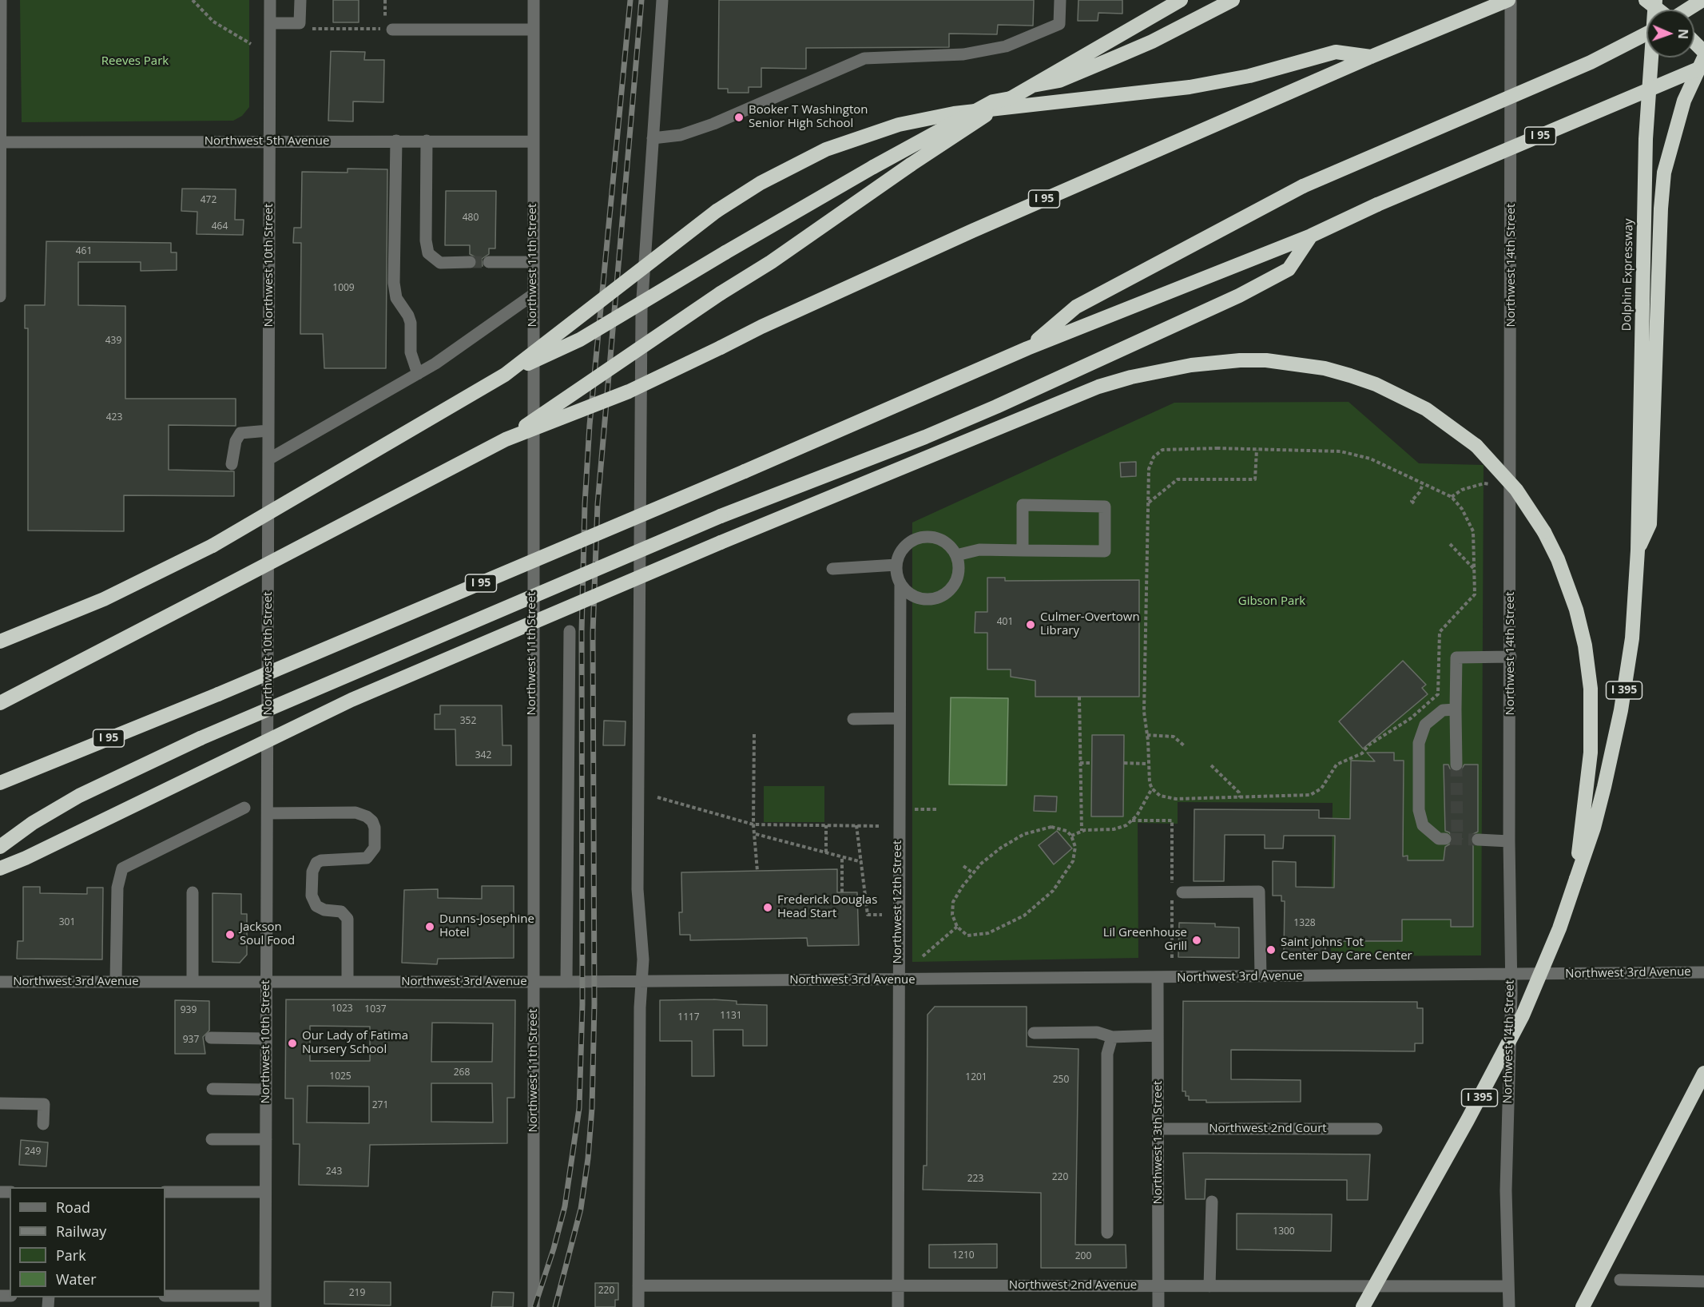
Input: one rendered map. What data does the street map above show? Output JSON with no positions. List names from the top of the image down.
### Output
{
  "streets": {
    "highway": ["I 95", "Dolphin Expressway", "I 395"],
    "street": [
      "Northwest 5th Avenue",
      "Northwest 10th Street",
      "Northwest 11th Street",
      "Northwest 14th Street",
      "Northwest 12th Street",
      "Northwest 3rd Avenue",
      "Northwest 2nd Court",
      "Northwest 13th Street",
      "Northwest 2nd Avenue"
    ]
  },
  "crossings": [
    ["I 95", "Northwest 14th Street"],
    ["Northwest 5th Avenue", "Northwest 10th Street"],
    ["Northwest 5th Avenue", "Northwest 11th Street"],
    ["Northwest 10th Street", "Northwest 3rd Avenue"],
    ["Northwest 11th Street", "Northwest 3rd Avenue"],
    ["Northwest 14th Street", "Northwest 3rd Avenue"],
    ["Northwest 14th Street", "Northwest 2nd Avenue"],
    ["Dolphin Expressway", "I 395"],
    ["Northwest 12th Street", "Northwest 3rd Avenue"],
    ["Northwest 12th Street", "Northwest 2nd Avenue"],
    ["Northwest 3rd Avenue", "Northwest 13th Street"],
    ["Northwest 2nd Court", "Northwest 13th Street"],
    ["Northwest 13th Street", "Northwest 2nd Avenue"]
  ],
  "parks": ["Reeves Park", "Gibson Park"],
  "places": [
    "Booker T Washington Senior High School",
    "Culmer-Overtown Library",
    "Frederick Douglas Head Start",
    "Dunns-Josephine Hotel",
    "Jackson Soul Food",
    "Lil Greenhouse Grill",
    "Saint Johns Tot Center Day Care Center",
    "Our Lady of Fatima Nursery School"
  ],
  "house_numbers": [
    "472",
    "480",
    "464",
    "461",
    "1009",
    "439",
    "423",
    "401",
    "352",
    "342",
    "301",
    "1328",
    "1023",
    "1037",
    "939",
    "1131",
    "1117",
    "937",
    "268",
    "1025",
    "1201",
    "250",
    "271",
    "249",
    "243",
    "220",
    "223",
    "1300",
    "1210",
    "200",
    "220",
    "219"
  ],
  "legend": [
    "Road",
    "Railway",
    "Park",
    "Water"
  ],
  "north": "right"
}
